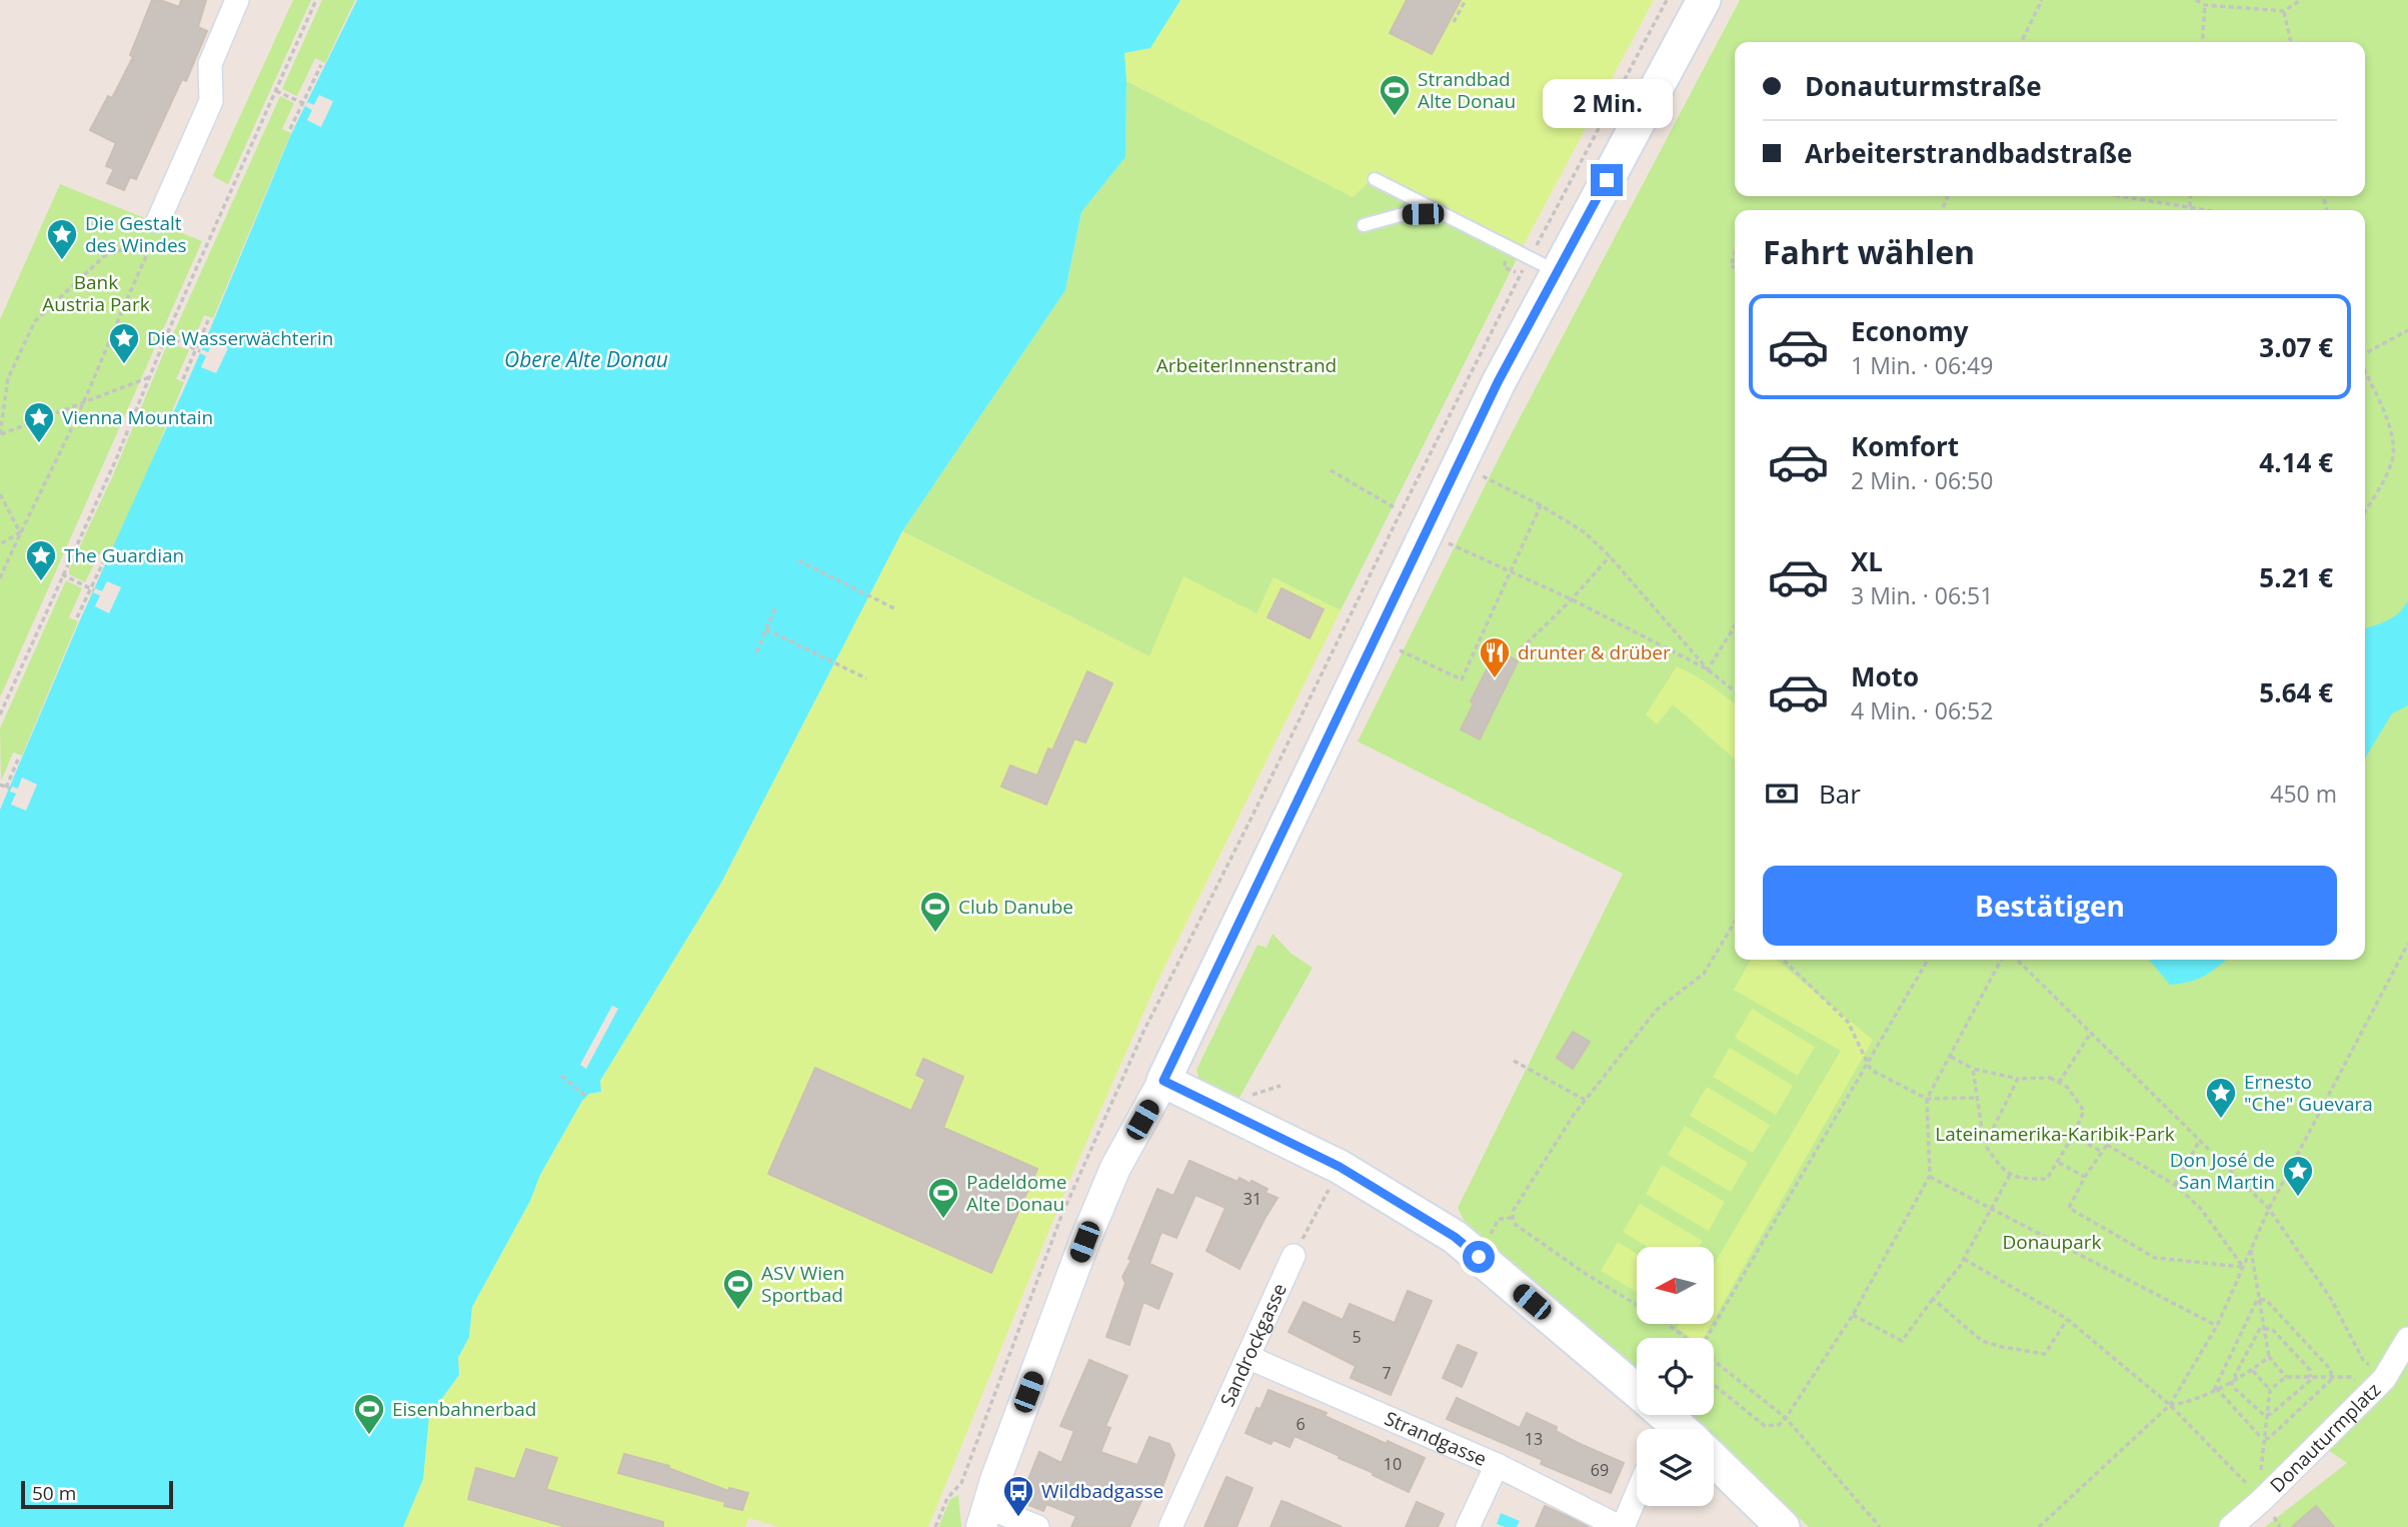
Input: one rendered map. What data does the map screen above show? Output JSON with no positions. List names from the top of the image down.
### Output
{
  "streets": {
    "street": ["Sandrockgasse", "Donauturmplatz", "Strandgasse"]
  },
  "crossings": [
    ["Sandrockgasse", "Strandgasse"]
  ],
  "water": ["Obere Alte Donau"],
  "parks": [
    "Bank Austria Park",
    "ArbeiterInnenstrand",
    "Lateinamerika-Karibik-Park",
    "Donaupark"
  ],
  "places": {
    "sports": [
      "Strandbad Alte Donau",
      "Club Danube",
      "Padeldome Alte Donau",
      "ASV Wien Sportbad",
      "Eisenbahnerbad"
    ],
    "place": [
      "Die Gestalt des Windes",
      "Die Wasserwächterin",
      "Vienna Mountain",
      "The Guardian",
      "Ernesto \"Che\" Guevara",
      "Don José de San Martin"
    ],
    "restaurant": ["drunter & drüber"],
    "bus stop": ["Wildbadgasse"]
  },
  "house_numbers": [
    "31",
    "5",
    "7",
    "6",
    "13",
    "10",
    "69"
  ],
  "scale_bar": "50 m",
  "north": "left",
  "page": {
    "banner": ["Donauturmstraße", "Arbeiterstrandbadstraße"],
    "bubble": "2 Min.",
    "heading": "Fahrt wählen",
    "list": [
      {
        "name": "Economy",
        "note": "1 Min. · 06:49",
        "value": "3.07 €"
      },
      {
        "name": "Komfort",
        "note": "2 Min. · 06:50",
        "value": "4.14 €"
      },
      {
        "name": "XL",
        "note": "3 Min. · 06:51",
        "value": "5.21 €"
      },
      {
        "name": "Moto",
        "note": "4 Min. · 06:52",
        "value": "5.64 €"
      }
    ],
    "pay": ["Bar", "450 m"],
    "buttons": "Bestätigen",
    "scale": "50 m"
  }
}
